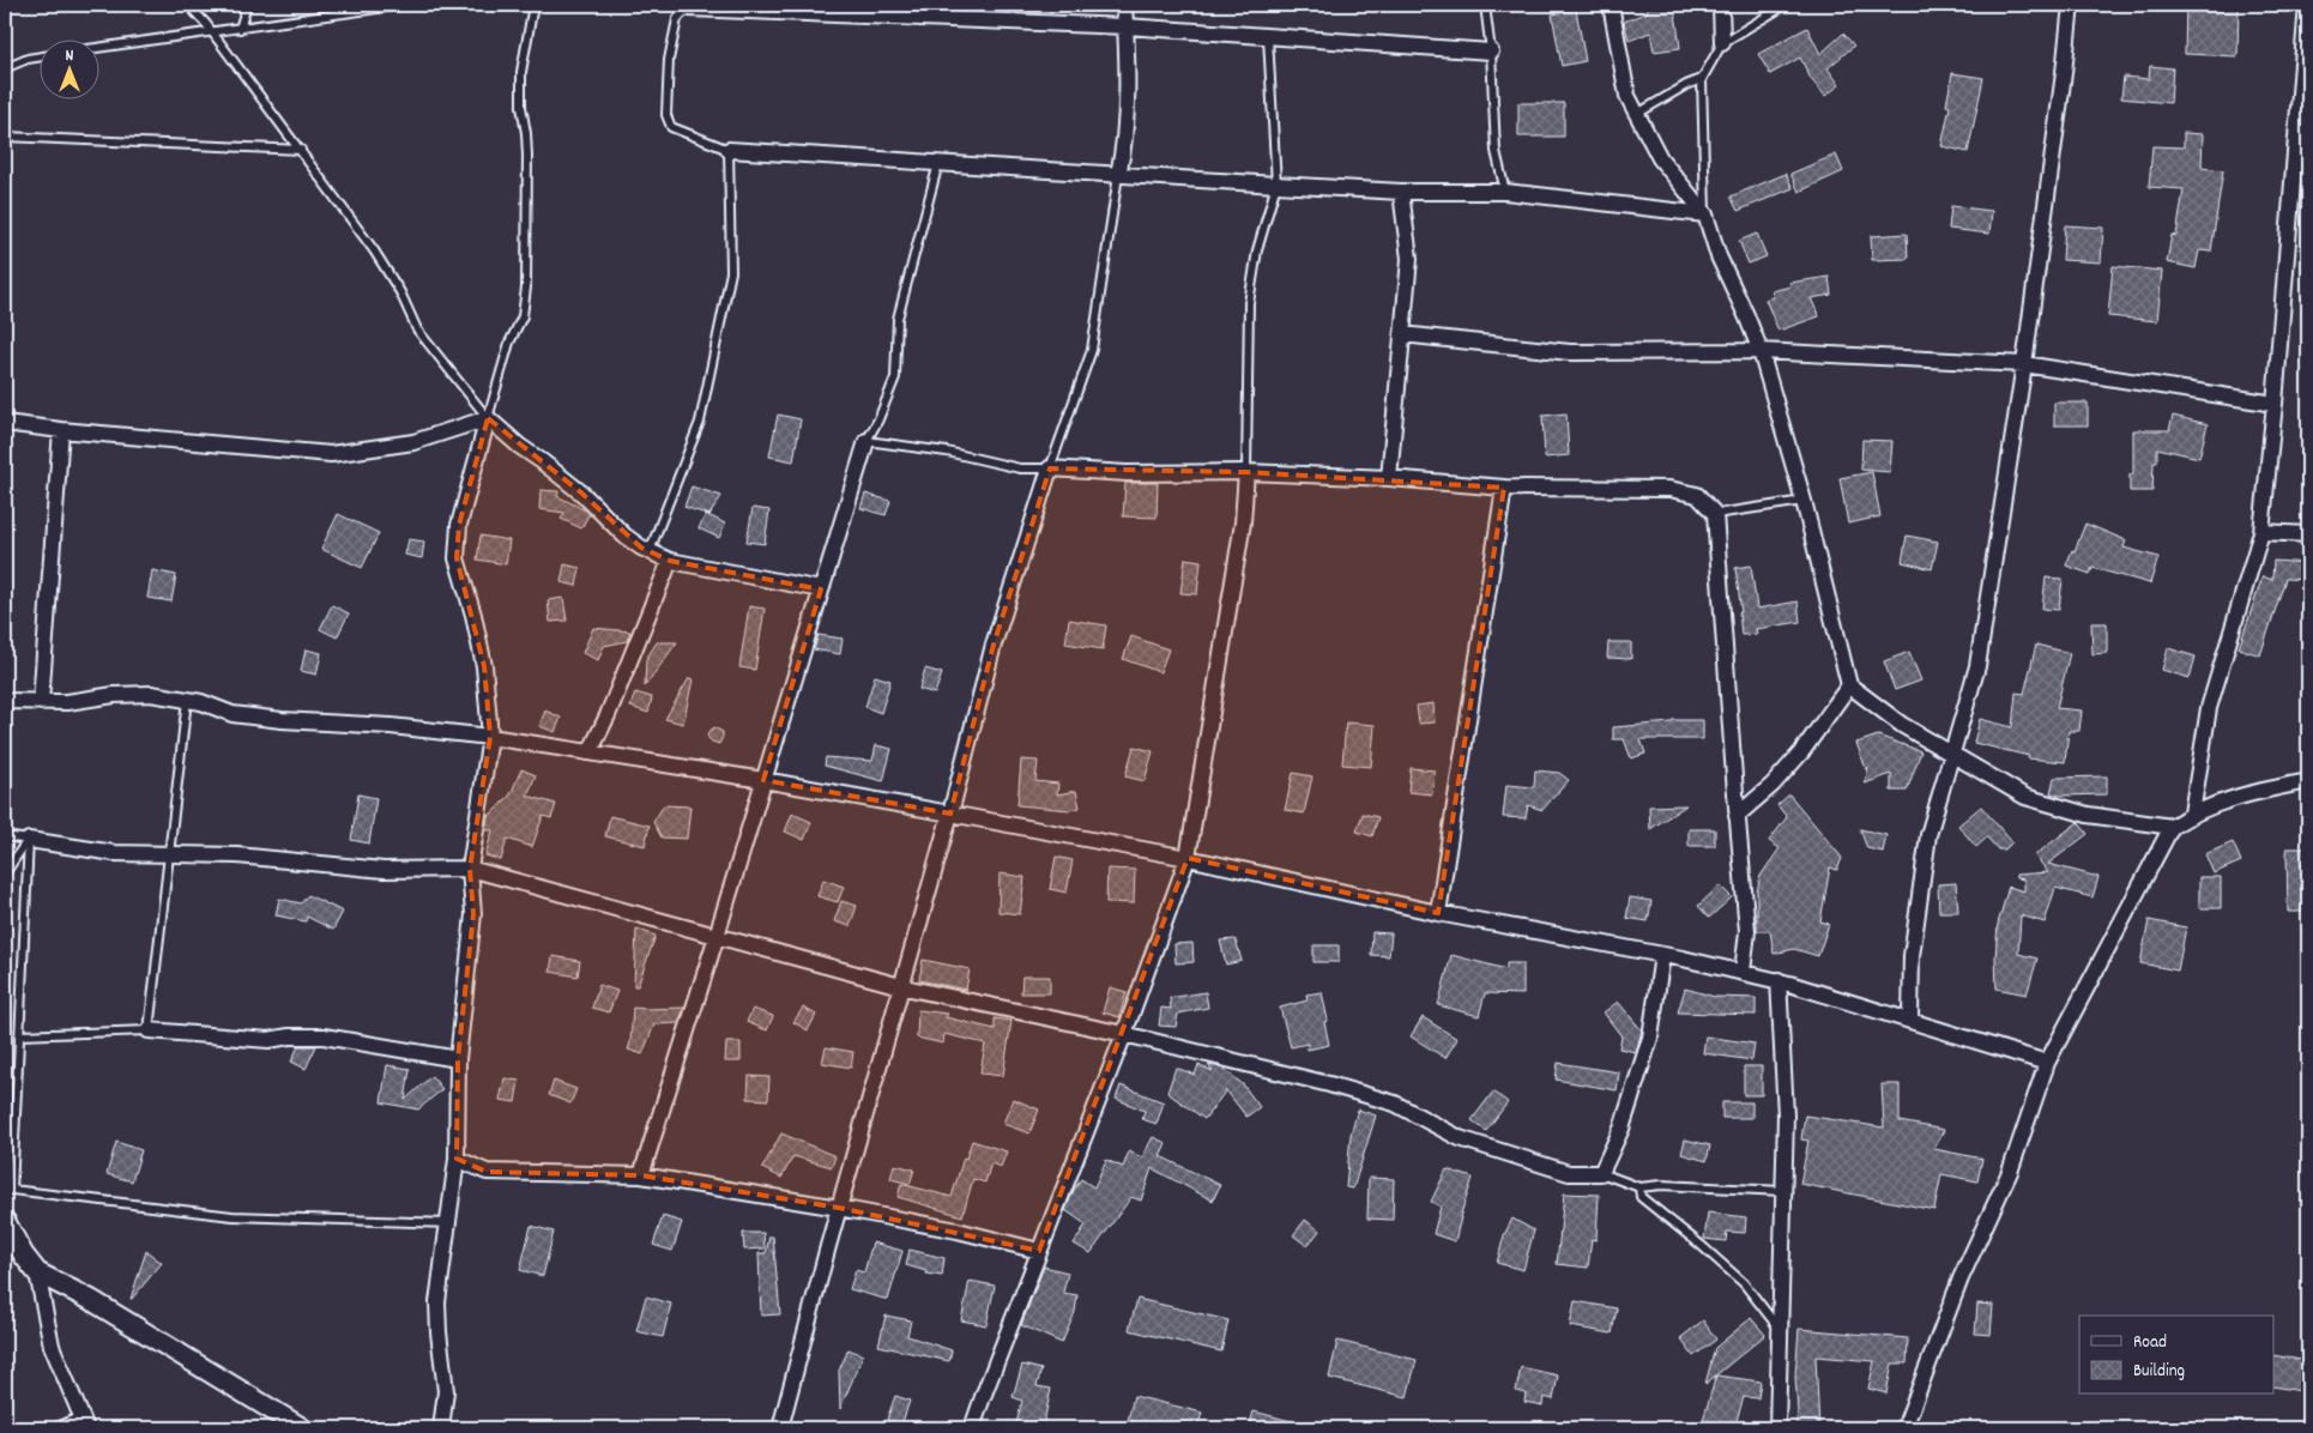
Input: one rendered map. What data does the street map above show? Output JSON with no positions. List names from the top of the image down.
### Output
{
  "legend": ["Road", "Building"],
  "north": "top"
}
